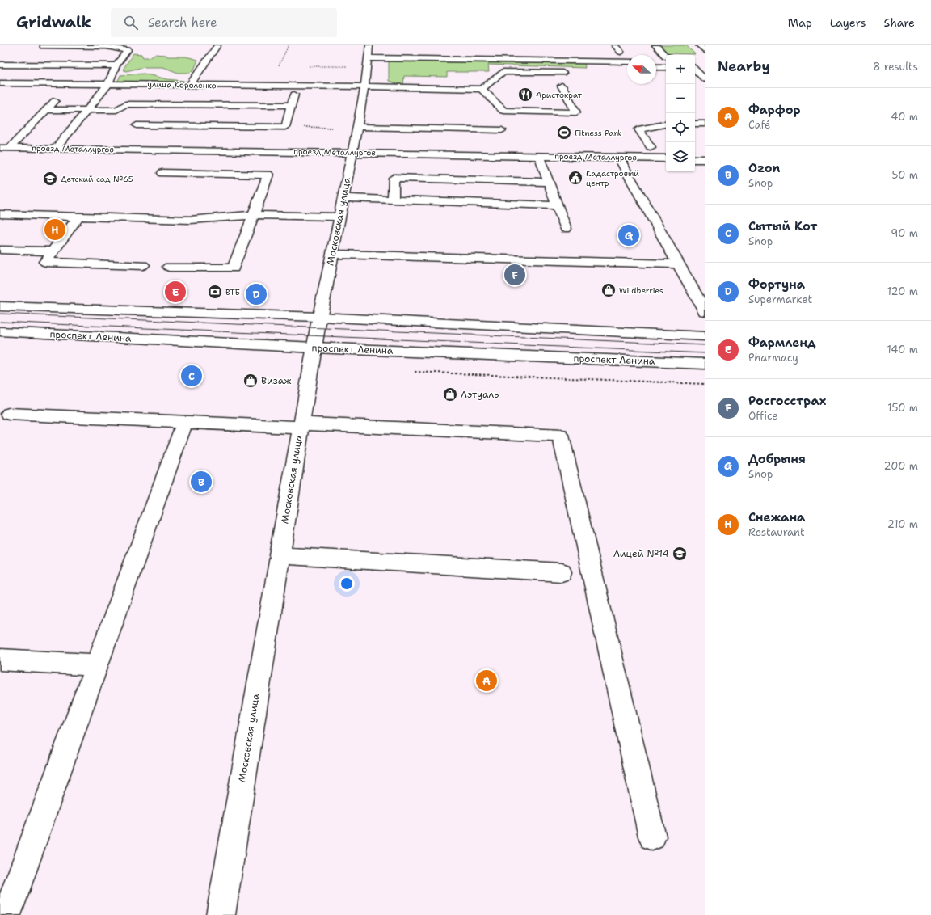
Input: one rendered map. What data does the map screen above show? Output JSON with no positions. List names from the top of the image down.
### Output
{
  "streets": {
    "street": [
      "улица Короленко",
      "проезд Металлургов",
      "Московская улица",
      "проспект Ленина"
    ]
  },
  "crossings": [
    ["улица Короленко", "Московская улица"],
    ["проезд Металлургов", "Московская улица"],
    ["Московская улица", "проспект Ленина"]
  ],
  "places": {
    "restaurant": ["Аристократ"],
    "sports": ["Fitness Park"],
    "public building": ["Кадастровый центр"],
    "school or university": ["Детский сад №65", "Лицей №14"],
    "shop": ["Wildberries", "Визаж", "Лэтуаль"],
    "bank": ["ВТБ"]
  },
  "north": "left",
  "page": {
    "header": "Gridwalk",
    "search": "Search here",
    "nav": ["Map", "Layers", "Share"],
    "heading": ["Nearby", "8 results"],
    "map_buttons": ["+", "−"],
    "list": [
      {
        "mark": "A",
        "name": "Фарфор",
        "note": "Café",
        "value": "40 m"
      },
      {
        "mark": "B",
        "name": "Ozon",
        "note": "Shop",
        "value": "50 m"
      },
      {
        "mark": "C",
        "name": "Сытый Кот",
        "note": "Shop",
        "value": "90 m"
      },
      {
        "mark": "D",
        "name": "Фортуна",
        "note": "Supermarket",
        "value": "120 m"
      },
      {
        "mark": "E",
        "name": "Фармленд",
        "note": "Pharmacy",
        "value": "140 m"
      },
      {
        "mark": "F",
        "name": "Росгосстрах",
        "note": "Office",
        "value": "150 m"
      },
      {
        "mark": "G",
        "name": "Добрыня",
        "note": "Shop",
        "value": "200 m"
      },
      {
        "mark": "H",
        "name": "Снежана",
        "note": "Restaurant",
        "value": "210 m"
      }
    ],
    "pins": [
      "H",
      "G",
      "F",
      "E",
      "D",
      "C",
      "B",
      "A"
    ]
  }
}
